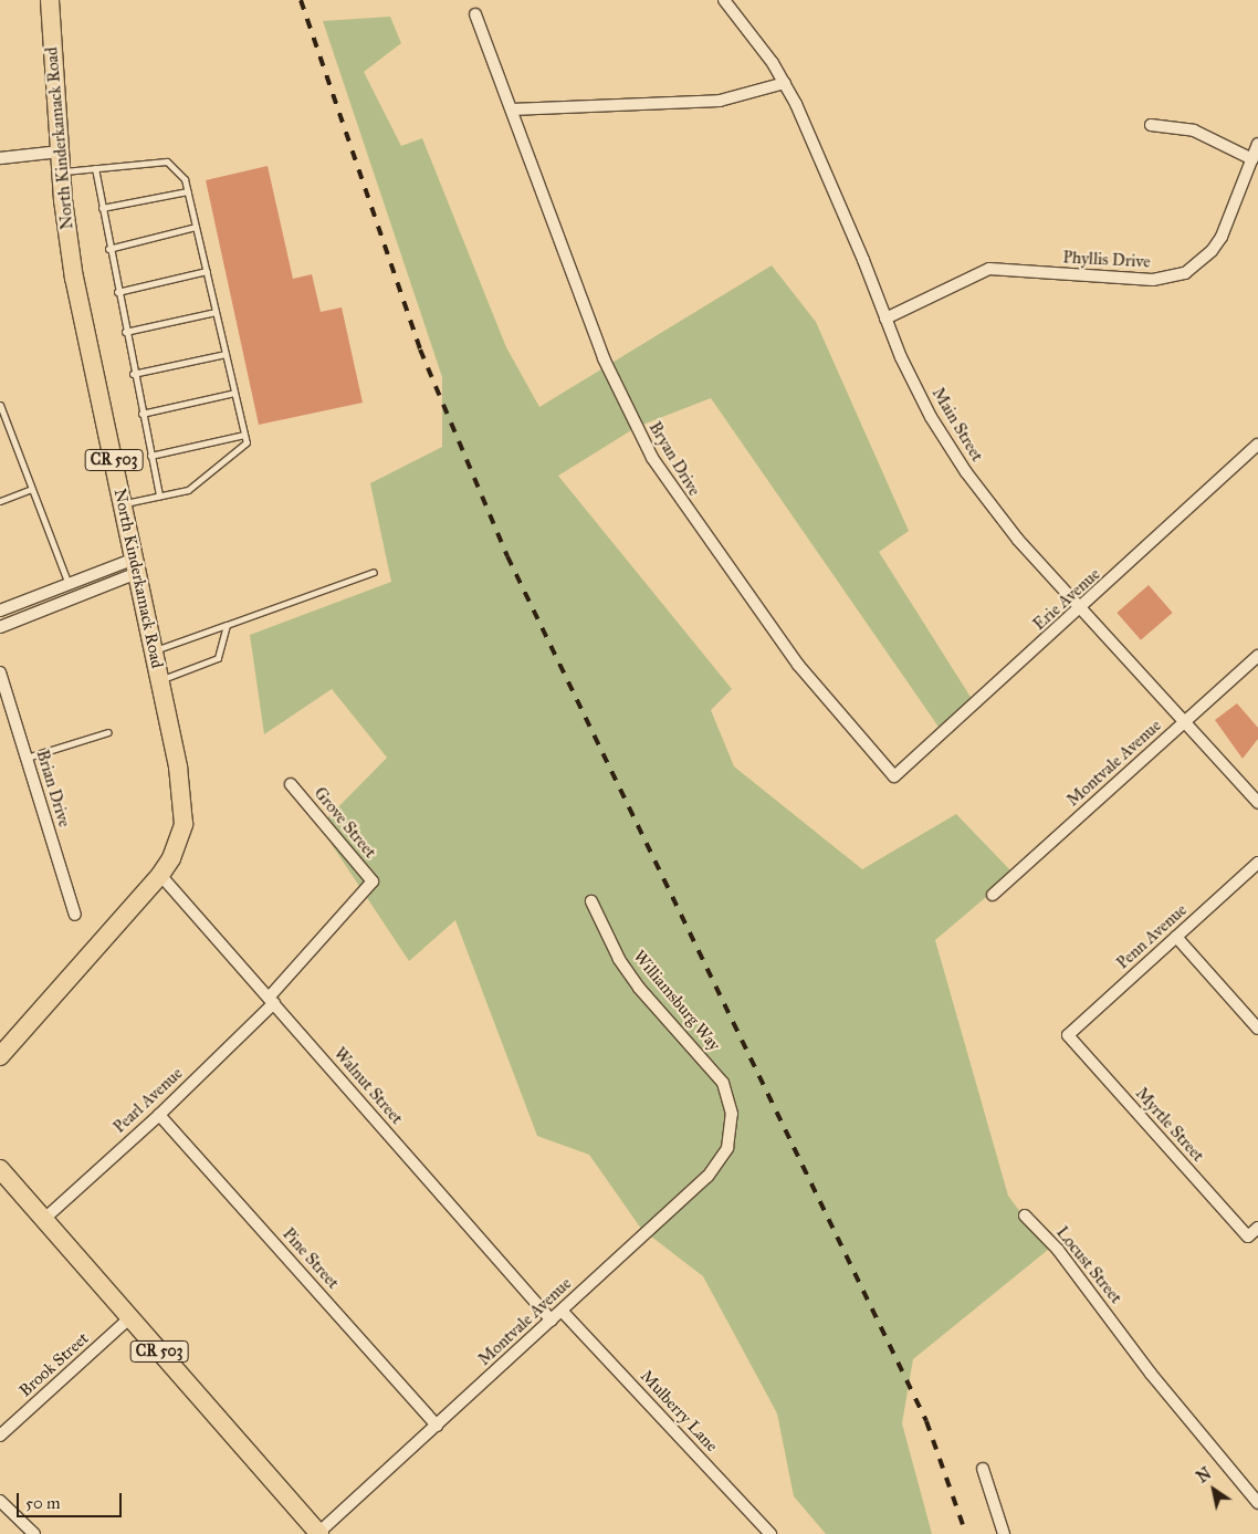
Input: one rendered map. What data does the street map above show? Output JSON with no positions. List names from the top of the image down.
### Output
{
  "streets": {
    "main road": ["North Kinderkamack Road", "CR 503"],
    "street": [
      "Phyllis Drive",
      "Main Street",
      "Bryan Drive",
      "Erie Avenue",
      "Montvale Avenue",
      "Brian Drive",
      "Grove Street",
      "Penn Avenue",
      "Williamsburg Way",
      "Walnut Street",
      "Pearl Avenue",
      "Myrtle Street",
      "Pine Street",
      "Locust Street",
      "Brook Street",
      "Mulberry Lane"
    ]
  },
  "crossings": [
    ["North Kinderkamack Road", "Walnut Street"],
    ["Phyllis Drive", "Main Street"],
    ["Main Street", "Erie Avenue"],
    ["Main Street", "Montvale Avenue"],
    ["Bryan Drive", "Erie Avenue"],
    ["CR 503", "Montvale Avenue"],
    ["CR 503", "Pearl Avenue"],
    ["CR 503", "Brook Street"],
    ["Montvale Avenue", "Williamsburg Way"],
    ["Montvale Avenue", "Walnut Street"],
    ["Montvale Avenue", "Pine Street"],
    ["Montvale Avenue", "Mulberry Lane"],
    ["Grove Street", "Pearl Avenue"],
    ["Penn Avenue", "Myrtle Street"],
    ["Walnut Street", "Pearl Avenue"],
    ["Pearl Avenue", "Pine Street"]
  ],
  "scale_bar": "50 m",
  "north": "top left"
}
